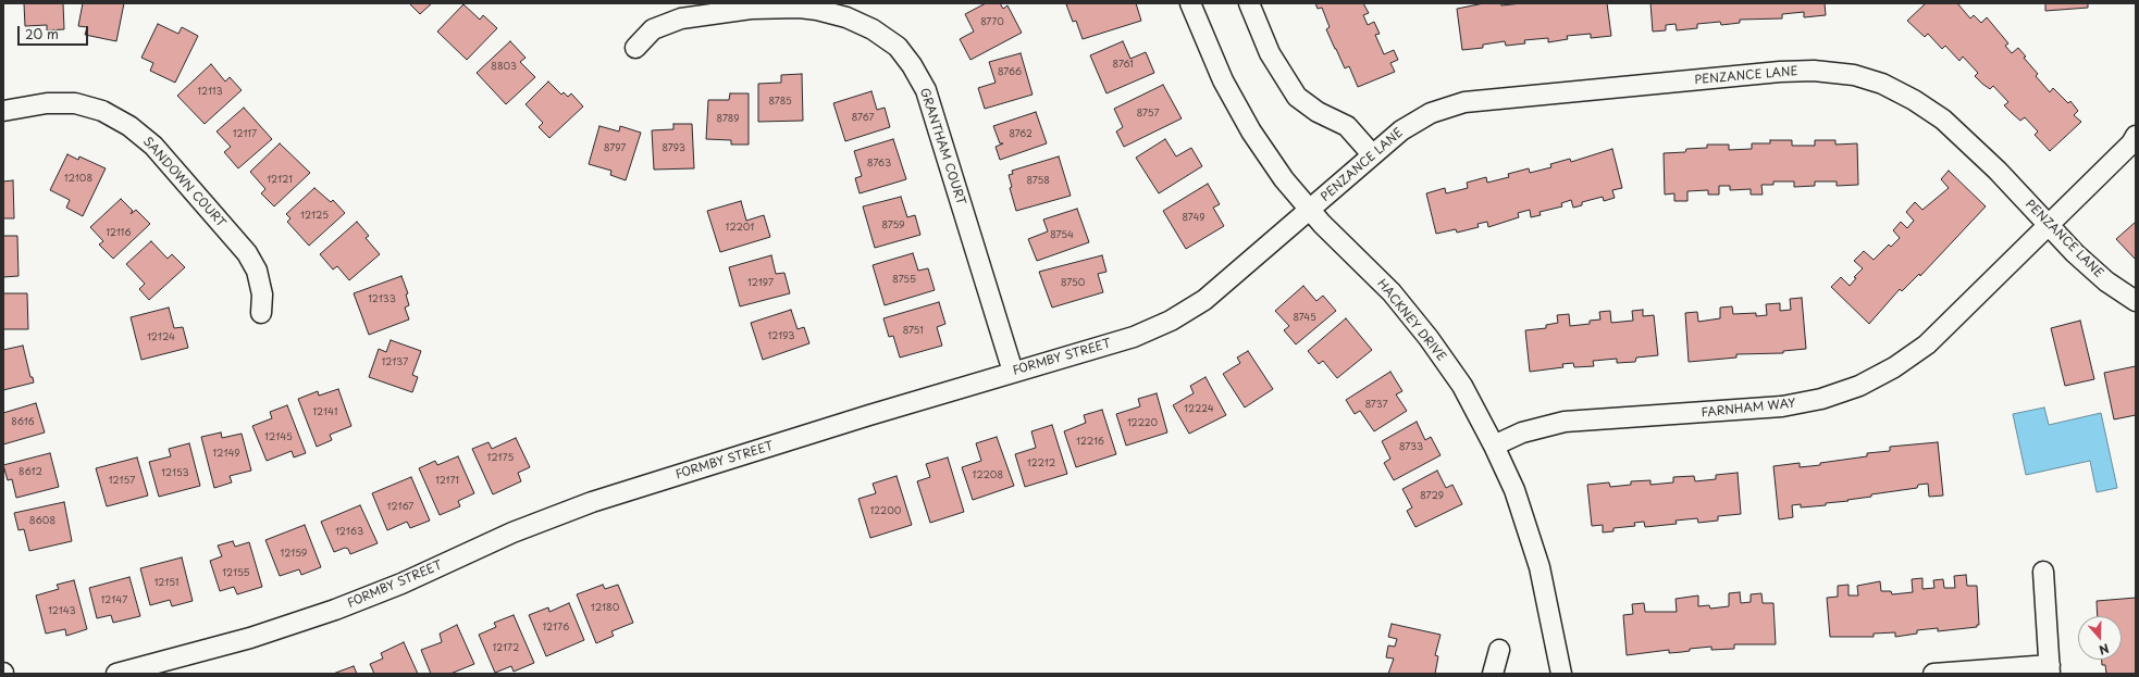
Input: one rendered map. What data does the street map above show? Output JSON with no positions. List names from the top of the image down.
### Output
{
  "streets": {
    "street": [
      "PENZANCE LANE",
      "GRANTHAM COURT",
      "SANDOWN COURT",
      "HACKNEY DRIVE",
      "FORMBY STREET",
      "FARNHAM WAY"
    ]
  },
  "crossings": [
    ["PENZANCE LANE", "HACKNEY DRIVE"],
    ["PENZANCE LANE", "FORMBY STREET"],
    ["PENZANCE LANE", "FARNHAM WAY"],
    ["GRANTHAM COURT", "FORMBY STREET"],
    ["HACKNEY DRIVE", "FORMBY STREET"],
    ["HACKNEY DRIVE", "FARNHAM WAY"]
  ],
  "house_numbers": [
    "8770",
    "8761",
    "8803",
    "8766",
    "12113",
    "8785",
    "8757",
    "8767",
    "8789",
    "12117",
    "8762",
    "8797",
    "8793",
    "8763",
    "12108",
    "12121",
    "8758",
    "12125",
    "8749",
    "8759",
    "12201",
    "12116",
    "8754",
    "8755",
    "12197",
    "8750",
    "12133",
    "8745",
    "8751",
    "12193",
    "12124",
    "12137",
    "8737",
    "12224",
    "12141",
    "8616",
    "12220",
    "12145",
    "12216",
    "8733",
    "12149",
    "12175",
    "12212",
    "8612",
    "12153",
    "12208",
    "12157",
    "12171",
    "8729",
    "12167",
    "12200",
    "8608",
    "12163",
    "12159",
    "12155",
    "12151",
    "12147",
    "12180",
    "12143",
    "12176",
    "12172"
  ],
  "scale_bar": "20 m",
  "north": "bottom"
}
